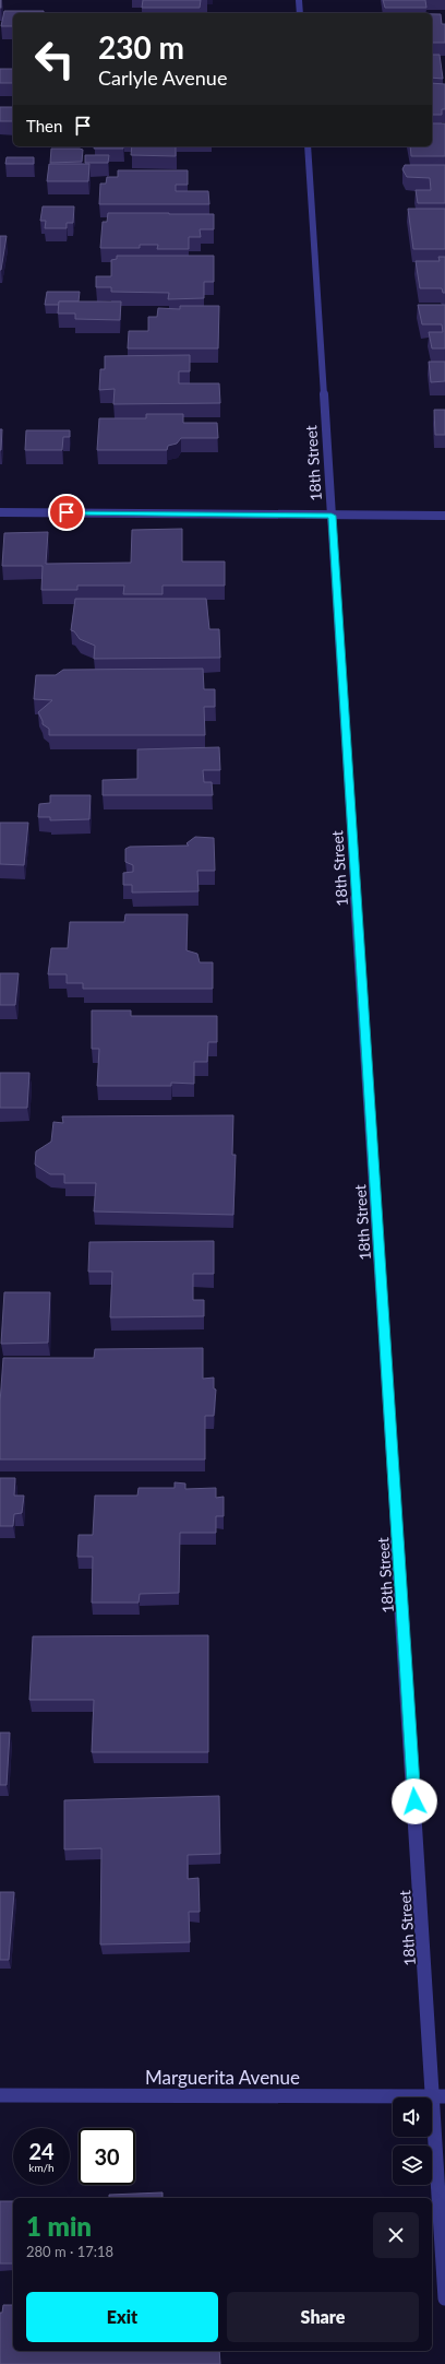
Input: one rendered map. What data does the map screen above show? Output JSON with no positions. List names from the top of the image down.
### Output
{
  "streets": {
    "street": ["18th Street", "Marguerita Avenue"]
  },
  "crossings": [
    ["18th Street", "Marguerita Avenue"]
  ],
  "page": {
    "turn": ["230 m", "Carlyle Avenue"],
    "then": "Then",
    "speed": "24 km/h",
    "limit": "30",
    "heading": ["1 min", "280 m · 17:18"],
    "buttons": ["Exit", "Share"]
  }
}
